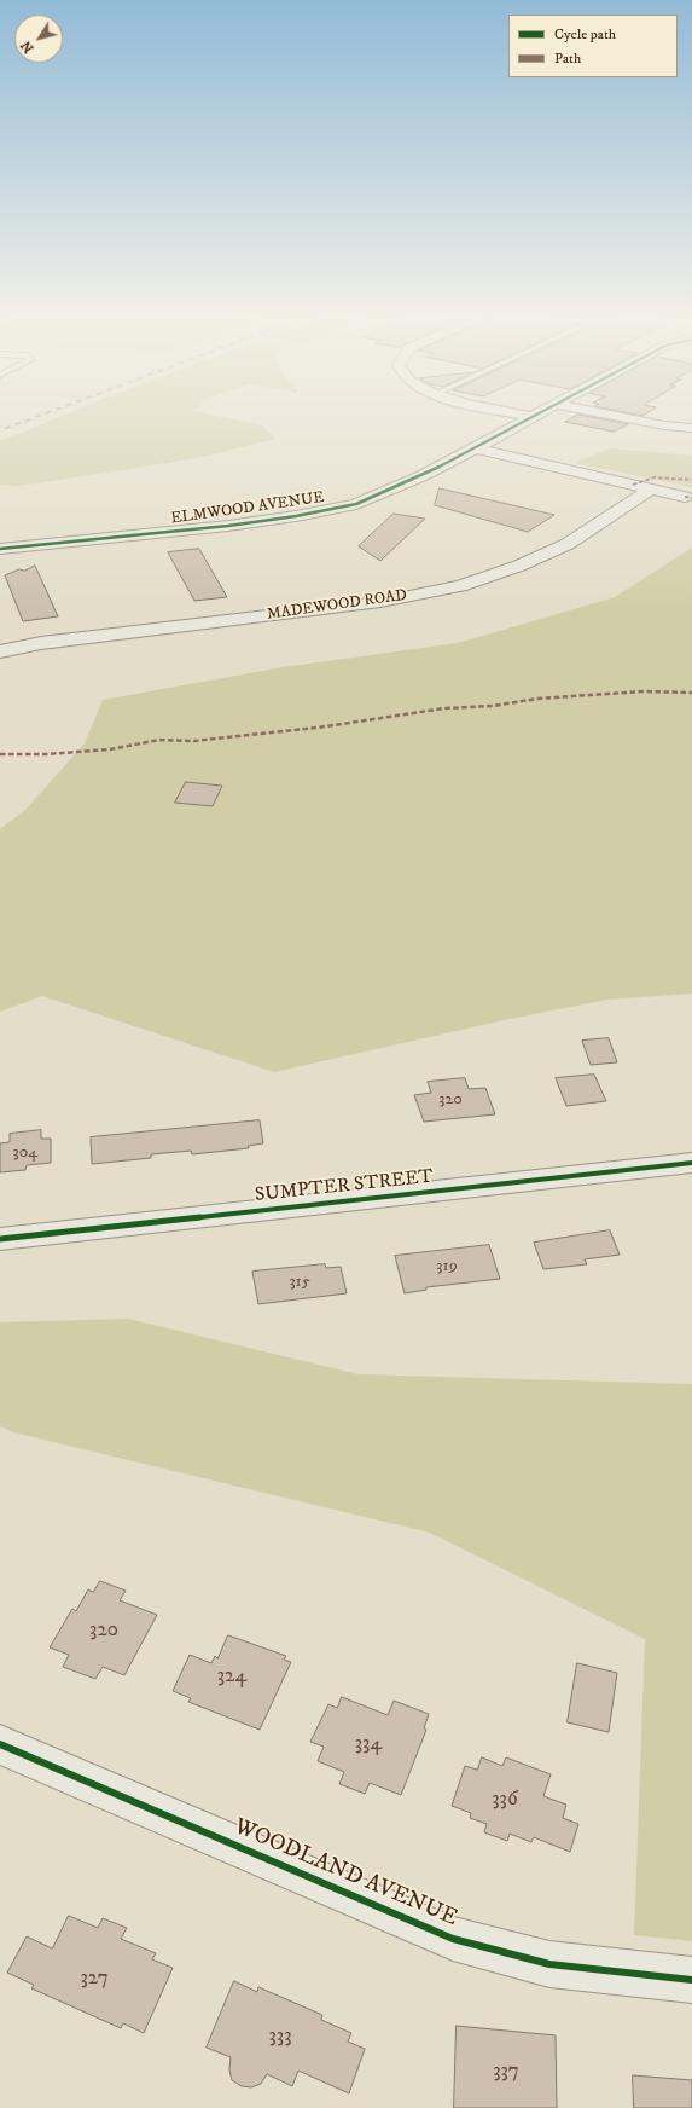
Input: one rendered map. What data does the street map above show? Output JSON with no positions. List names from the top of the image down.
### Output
{
  "streets": {
    "street": [
      "ELMWOOD AVENUE",
      "MADEWOOD ROAD",
      "SUMPTER STREET",
      "WOODLAND AVENUE"
    ]
  },
  "house_numbers": [
    "320",
    "304",
    "319",
    "315",
    "320",
    "324",
    "334",
    "336",
    "327",
    "333",
    "337"
  ],
  "legend": ["Cycle path", "Path"],
  "north": "bottom left"
}
